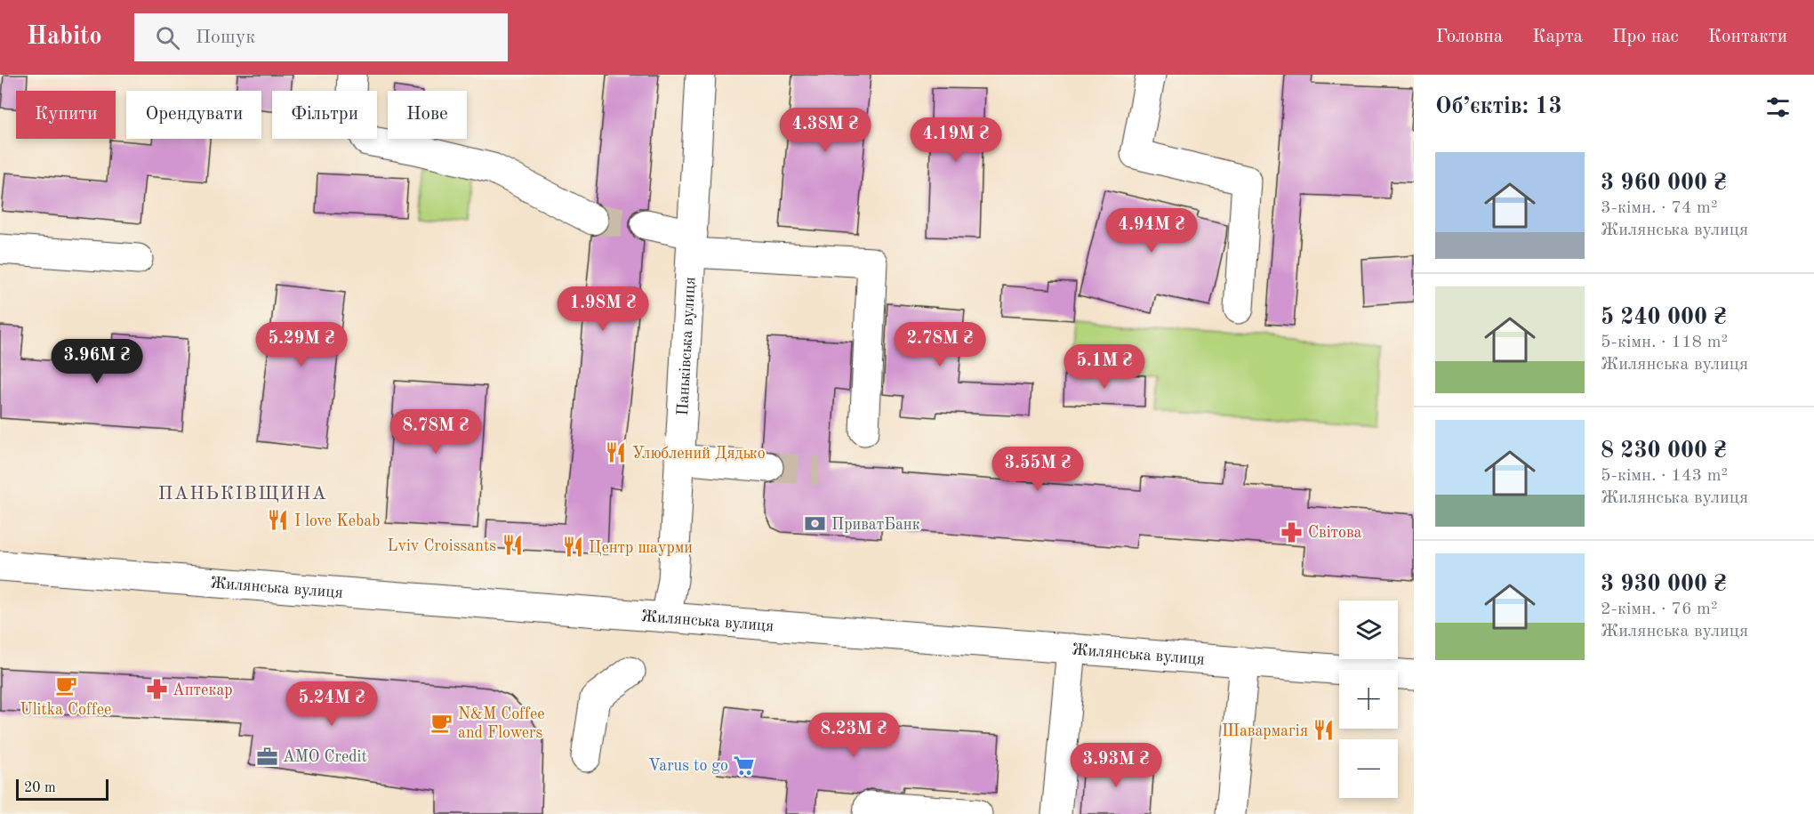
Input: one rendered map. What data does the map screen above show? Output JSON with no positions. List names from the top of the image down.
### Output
{
  "streets": {
    "main road": ["Паньківська вулиця", "Жилянська вулиця"]
  },
  "crossings": [
    ["Паньківська вулиця", "Жилянська вулиця"]
  ],
  "districts": ["ПАНЬКІВЩИНА"],
  "places": {
    "restaurant": [
      "Улюблений Дядько",
      "I love Kebab",
      "Lviv Croissants",
      "Центр шаурми",
      "Шавармагія"
    ],
    "bank": ["ПриватБанк"],
    "pharmacy": ["Світова", "Аптекар"],
    "cafe": ["Ulitka Coffee", "N&M Coffee and Flowers"],
    "office": ["AMO Credit"],
    "supermarket": ["Varus to go"]
  },
  "scale_bar": "20 m",
  "page": {
    "header": "Habito",
    "search": "Пошук",
    "nav": [
      "Головна",
      "Карта",
      "Про нас",
      "Контакти"
    ],
    "heading": "Об’єктів: 13",
    "chip": [
      "Купити",
      "Орендувати",
      "Фільтри",
      "Нове"
    ],
    "price": [
      "4.38M ₴",
      "4.19M ₴",
      "4.94M ₴",
      "1.98M ₴",
      "5.29M ₴",
      "2.78M ₴",
      "3.96M ₴",
      "5.1M ₴",
      "8.78M ₴",
      "3.55M ₴",
      "5.24M ₴",
      "8.23M ₴",
      "3.93M ₴"
    ],
    "list": [
      {
        "name": "3 960 000 ₴",
        "note": "3-кімн. · 74 m² · Жилянська вулиця"
      },
      {
        "name": "5 240 000 ₴",
        "note": "5-кімн. · 118 m² · Жилянська вулиця"
      },
      {
        "name": "8 230 000 ₴",
        "note": "5-кімн. · 143 m² · Жилянська вулиця"
      },
      {
        "name": "3 930 000 ₴",
        "note": "2-кімн. · 76 m² · Жилянська вулиця"
      }
    ],
    "map_buttons": ["+", "−"],
    "scale": "20 m"
  }
}
